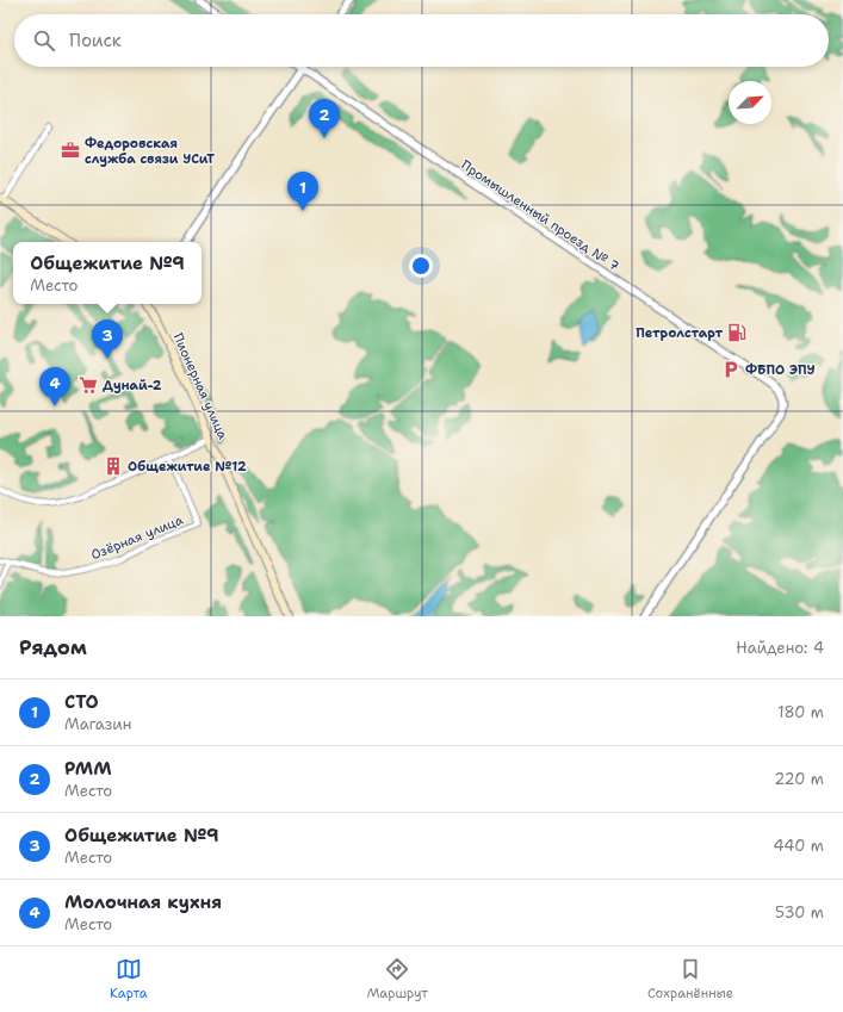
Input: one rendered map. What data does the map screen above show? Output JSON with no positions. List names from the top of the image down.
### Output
{
  "streets": {
    "main road": ["Пионерная улица"],
    "street": ["Промышленный проезд № 7", "Озёрная улица"]
  },
  "places": {
    "office": ["Федоровская служба связи УСиТ"],
    "fuel station": ["Петролстарт"],
    "parking": ["ФБПО ЭПУ"],
    "supermarket": ["Дунай-2"],
    "building": ["Общежитие №12"]
  },
  "north": "top right",
  "page": {
    "search": "Поиск",
    "pins": [
      "2",
      "1",
      "3",
      "4"
    ],
    "popup": ["Общежитие №9", "Место"],
    "heading": ["Рядом", "Найдено: 4"],
    "list": [
      {
        "mark": "1",
        "name": "СТО",
        "note": "Магазин",
        "value": "180 m"
      },
      {
        "mark": "2",
        "name": "РММ",
        "note": "Место",
        "value": "220 m"
      },
      {
        "mark": "3",
        "name": "Общежитие №9",
        "note": "Место",
        "value": "440 m"
      },
      {
        "mark": "4",
        "name": "Молочная кухня",
        "note": "Место",
        "value": "530 m"
      }
    ],
    "nav": ["Карта", "Маршрут", "Сохранённые"]
  }
}
